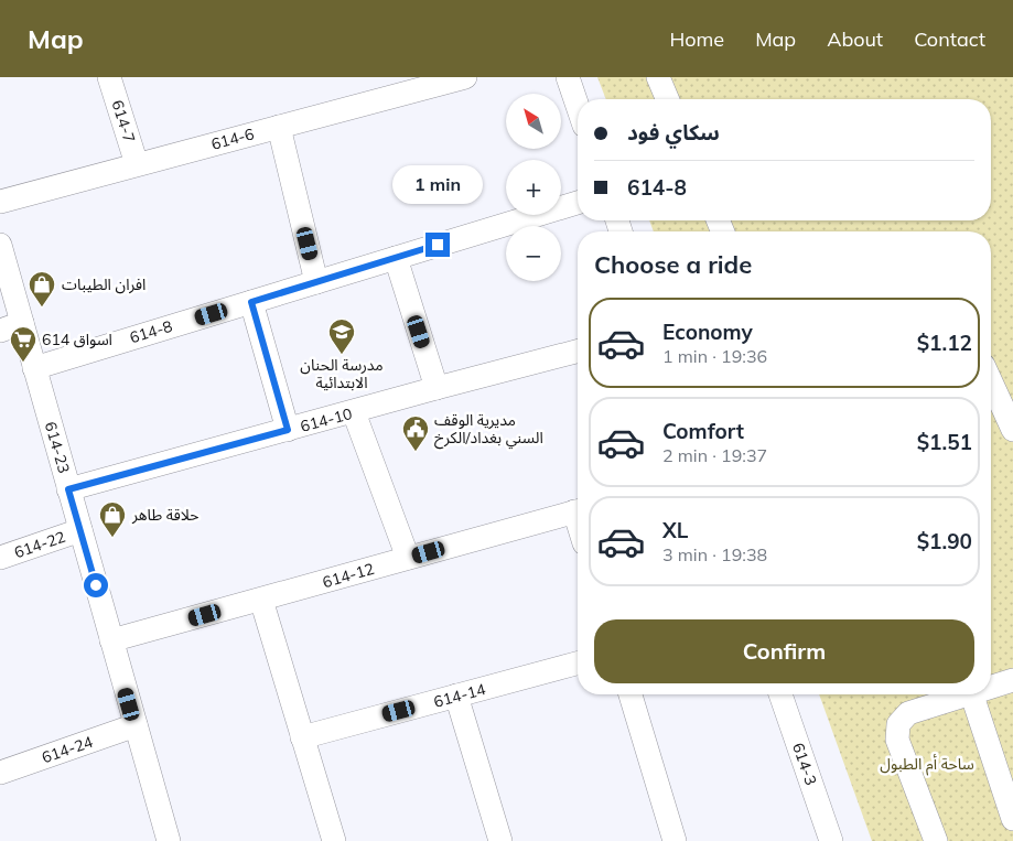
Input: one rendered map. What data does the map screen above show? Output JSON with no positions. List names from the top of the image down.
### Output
{
  "streets": {
    "street": [
      "614-7",
      "614-6",
      "614-8",
      "614-10",
      "614-23",
      "614-22",
      "614-12",
      "614-14",
      "614-24",
      "614-3"
    ]
  },
  "crossings": [
    ["614-7", "614-6"],
    ["614-8", "614-23"],
    ["614-10", "614-23"],
    ["614-23", "614-22"],
    ["614-23", "614-12"],
    ["614-23", "614-24"]
  ],
  "parks": ["ساحة أم الطبول"],
  "places": {
    "shop": ["افران الطيبات", "حلاقة طاهر"],
    "school or university": ["مدرسة الحنان الابتدائية"],
    "supermarket": ["اسواق 614"],
    "public building": ["مديرية الوقف السني بغداد/الكرخ"]
  },
  "north": "top left",
  "page": {
    "header": "Map",
    "nav": [
      "Home",
      "Map",
      "About",
      "Contact"
    ],
    "map_buttons": ["+", "−"],
    "banner": ["سكاي فود", "614-8"],
    "bubble": "1 min",
    "heading": "Choose a ride",
    "list": [
      {
        "name": "Economy",
        "note": "1 min · 19:36",
        "value": "$1.12"
      },
      {
        "name": "Comfort",
        "note": "2 min · 19:37",
        "value": "$1.51"
      },
      {
        "name": "XL",
        "note": "3 min · 19:38",
        "value": "$1.90"
      }
    ],
    "buttons": "Confirm"
  }
}
